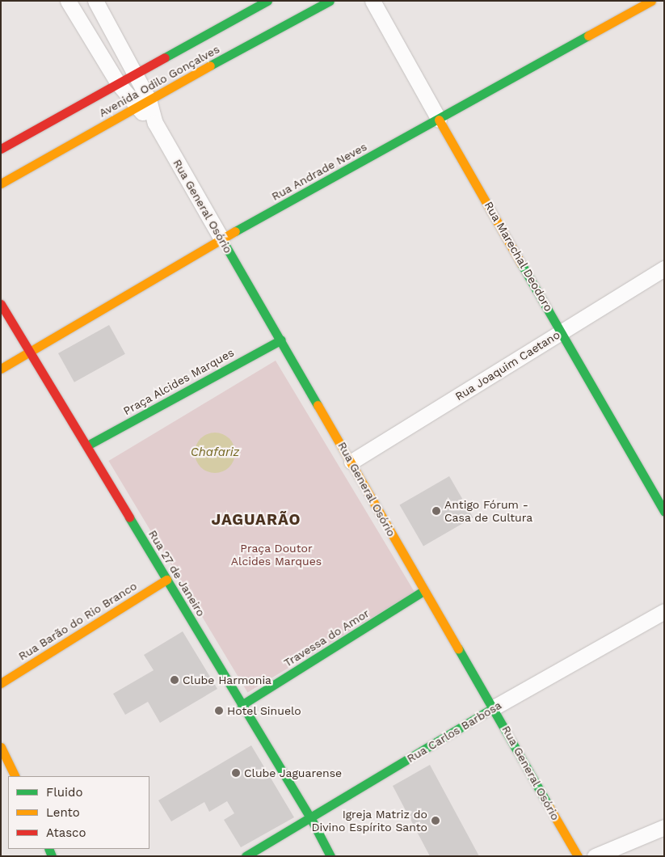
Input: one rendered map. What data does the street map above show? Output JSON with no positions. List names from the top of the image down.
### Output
{
  "streets": {
    "street": [
      "Avenida Odilo Gonçalves",
      "Rua Andrade Neves",
      "Rua General Osório",
      "Rua Marechal Deodoro",
      "Rua Joaquim Caetano",
      "Praça Alcides Marques",
      "Rua 27 de Janeiro",
      "Rua Barão do Rio Branco",
      "Travessa do Amor",
      "Rua Carlos Barbosa"
    ]
  },
  "crossings": [
    ["Avenida Odilo Gonçalves", "Rua General Osório"],
    ["Rua Andrade Neves", "Rua General Osório"],
    ["Rua Andrade Neves", "Rua Marechal Deodoro"],
    ["Rua Andrade Neves", "Rua 27 de Janeiro"],
    ["Rua General Osório", "Rua Joaquim Caetano"],
    ["Rua General Osório", "Praça Alcides Marques"],
    ["Rua General Osório", "Travessa do Amor"],
    ["Rua General Osório", "Rua Carlos Barbosa"],
    ["Rua Marechal Deodoro", "Rua Joaquim Caetano"],
    ["Praça Alcides Marques", "Rua 27 de Janeiro"],
    ["Rua 27 de Janeiro", "Rua Barão do Rio Branco"],
    ["Rua 27 de Janeiro", "Travessa do Amor"],
    ["Rua 27 de Janeiro", "Rua Carlos Barbosa"]
  ],
  "districts": ["JAGUARÃO"],
  "water": ["Chafariz"],
  "parks": ["Praça Doutor Alcides Marques"],
  "places": [
    "Antigo Fórum - Casa de Cultura",
    "Clube Harmonia",
    "Hotel Sinuelo",
    "Clube Jaguarense",
    "Igreja Matriz do Divino Espírito Santo"
  ],
  "legend": ["Fluido", "Lento", "Atasco"]
}
